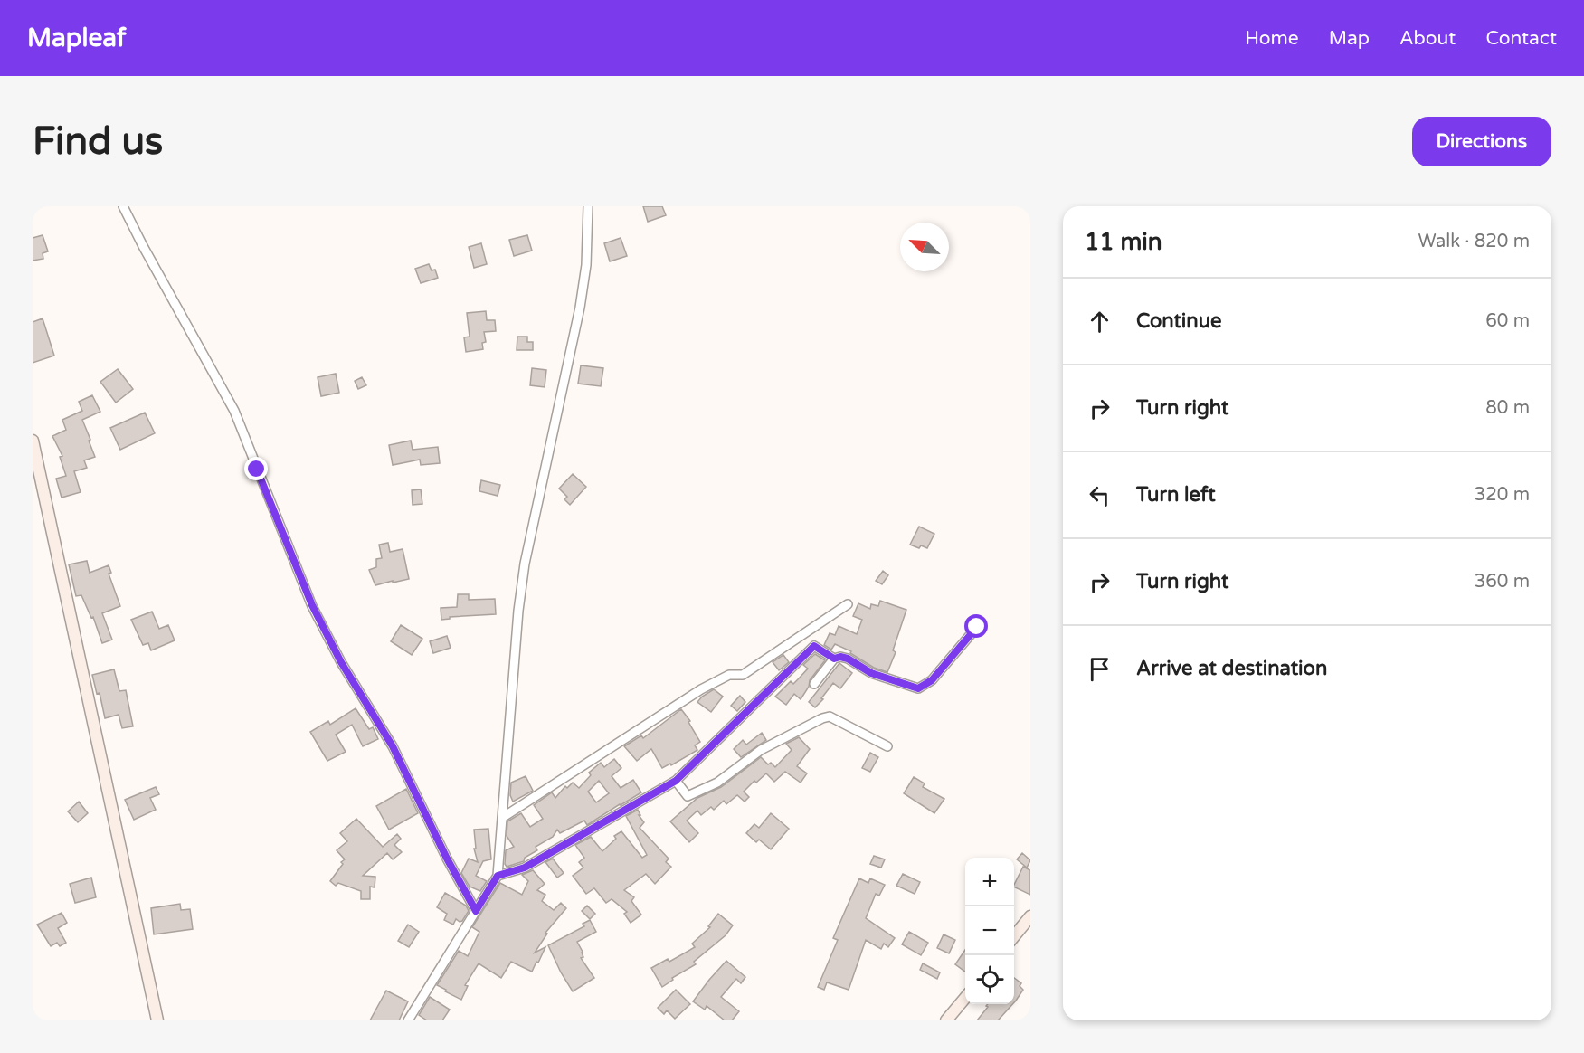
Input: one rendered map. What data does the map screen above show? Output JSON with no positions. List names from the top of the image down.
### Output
{
  "north": "top left",
  "page": {
    "header": "Mapleaf",
    "nav": [
      "Home",
      "Map",
      "About",
      "Contact"
    ],
    "buttons": "Directions",
    "title": "Find us",
    "heading": ["11 min", "Walk · 820 m"],
    "list": [
      ["Continue", "60 m"],
      ["Turn right", "80 m"],
      ["Turn left", "320 m"],
      ["Turn right", "360 m"],
      "Arrive at destination"
    ],
    "map_buttons": ["+", "−"]
  }
}
